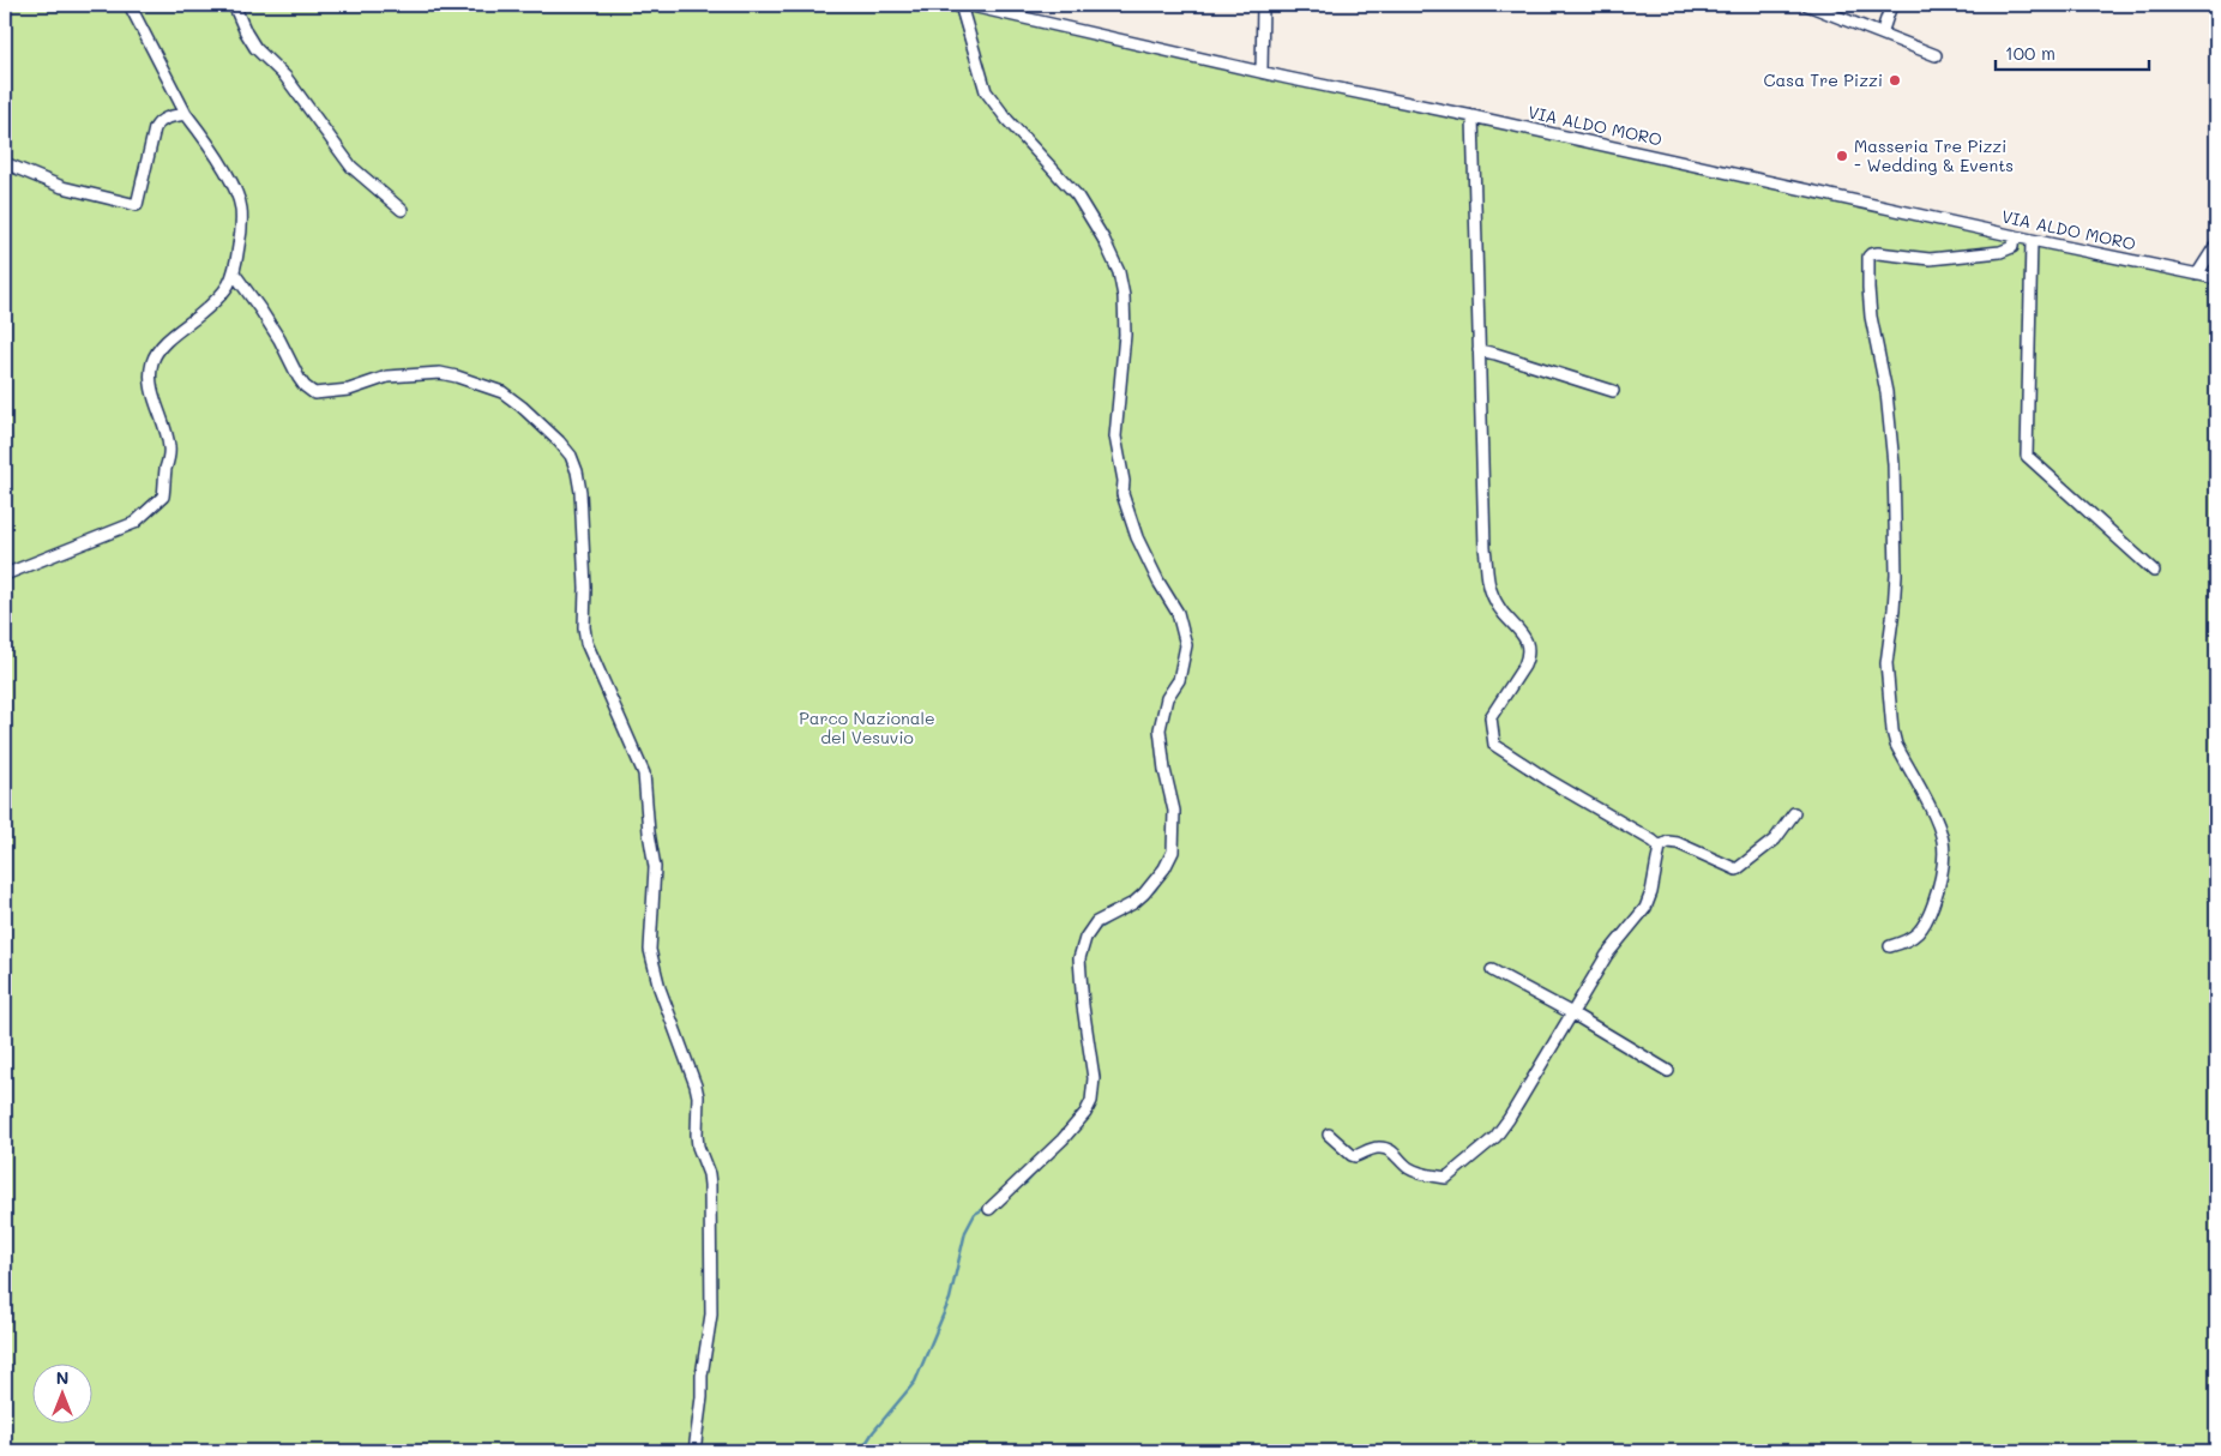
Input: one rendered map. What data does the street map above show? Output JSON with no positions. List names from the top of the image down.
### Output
{
  "streets": {
    "street": ["VIA ALDO MORO"]
  },
  "parks": ["Parco Nazionale del Vesuvio"],
  "places": ["Casa Tre Pizzi", "Masseria Tre Pizzi - Wedding & Events"],
  "scale_bar": "100 m",
  "north": "top"
}
